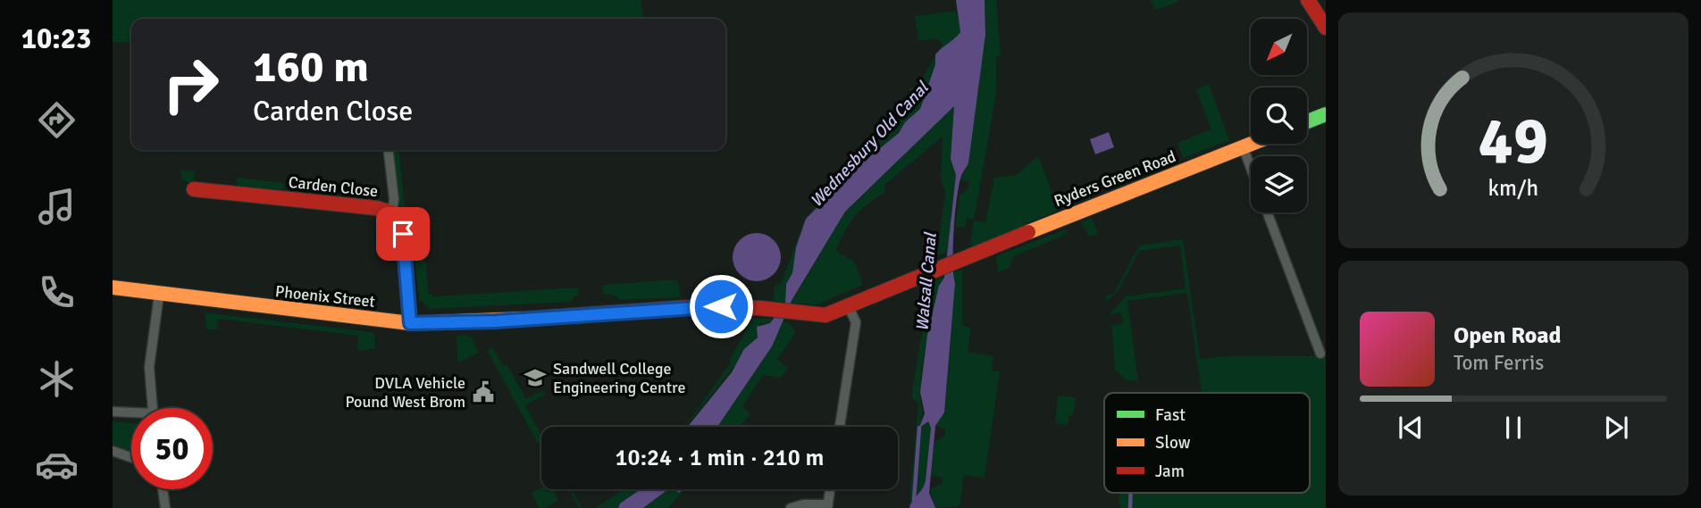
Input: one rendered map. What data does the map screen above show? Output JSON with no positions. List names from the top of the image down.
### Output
{
  "streets": {
    "main road": ["Ryders Green Road", "Carden Close", "Phoenix Street"]
  },
  "crossings": [
    ["Ryders Green Road", "Phoenix Street"],
    ["Carden Close", "Phoenix Street"]
  ],
  "water": ["Wednesbury Old Canal", "Walsall Canal"],
  "places": {
    "school or university": ["Sandwell College Engineering Centre"],
    "public building": ["DVLA Vehicle Pound West Brom"]
  },
  "legend": ["Fast", "Slow", "Jam"],
  "north": "bottom left",
  "page": {
    "tabs": "10:23",
    "turn": ["160 m", "Carden Close"],
    "song": ["Open Road", "Tom Ferris"],
    "limit": "50",
    "trip": "10:24 · 1 min · 210 m",
    "gauge": ["49", "km/h"]
  }
}
